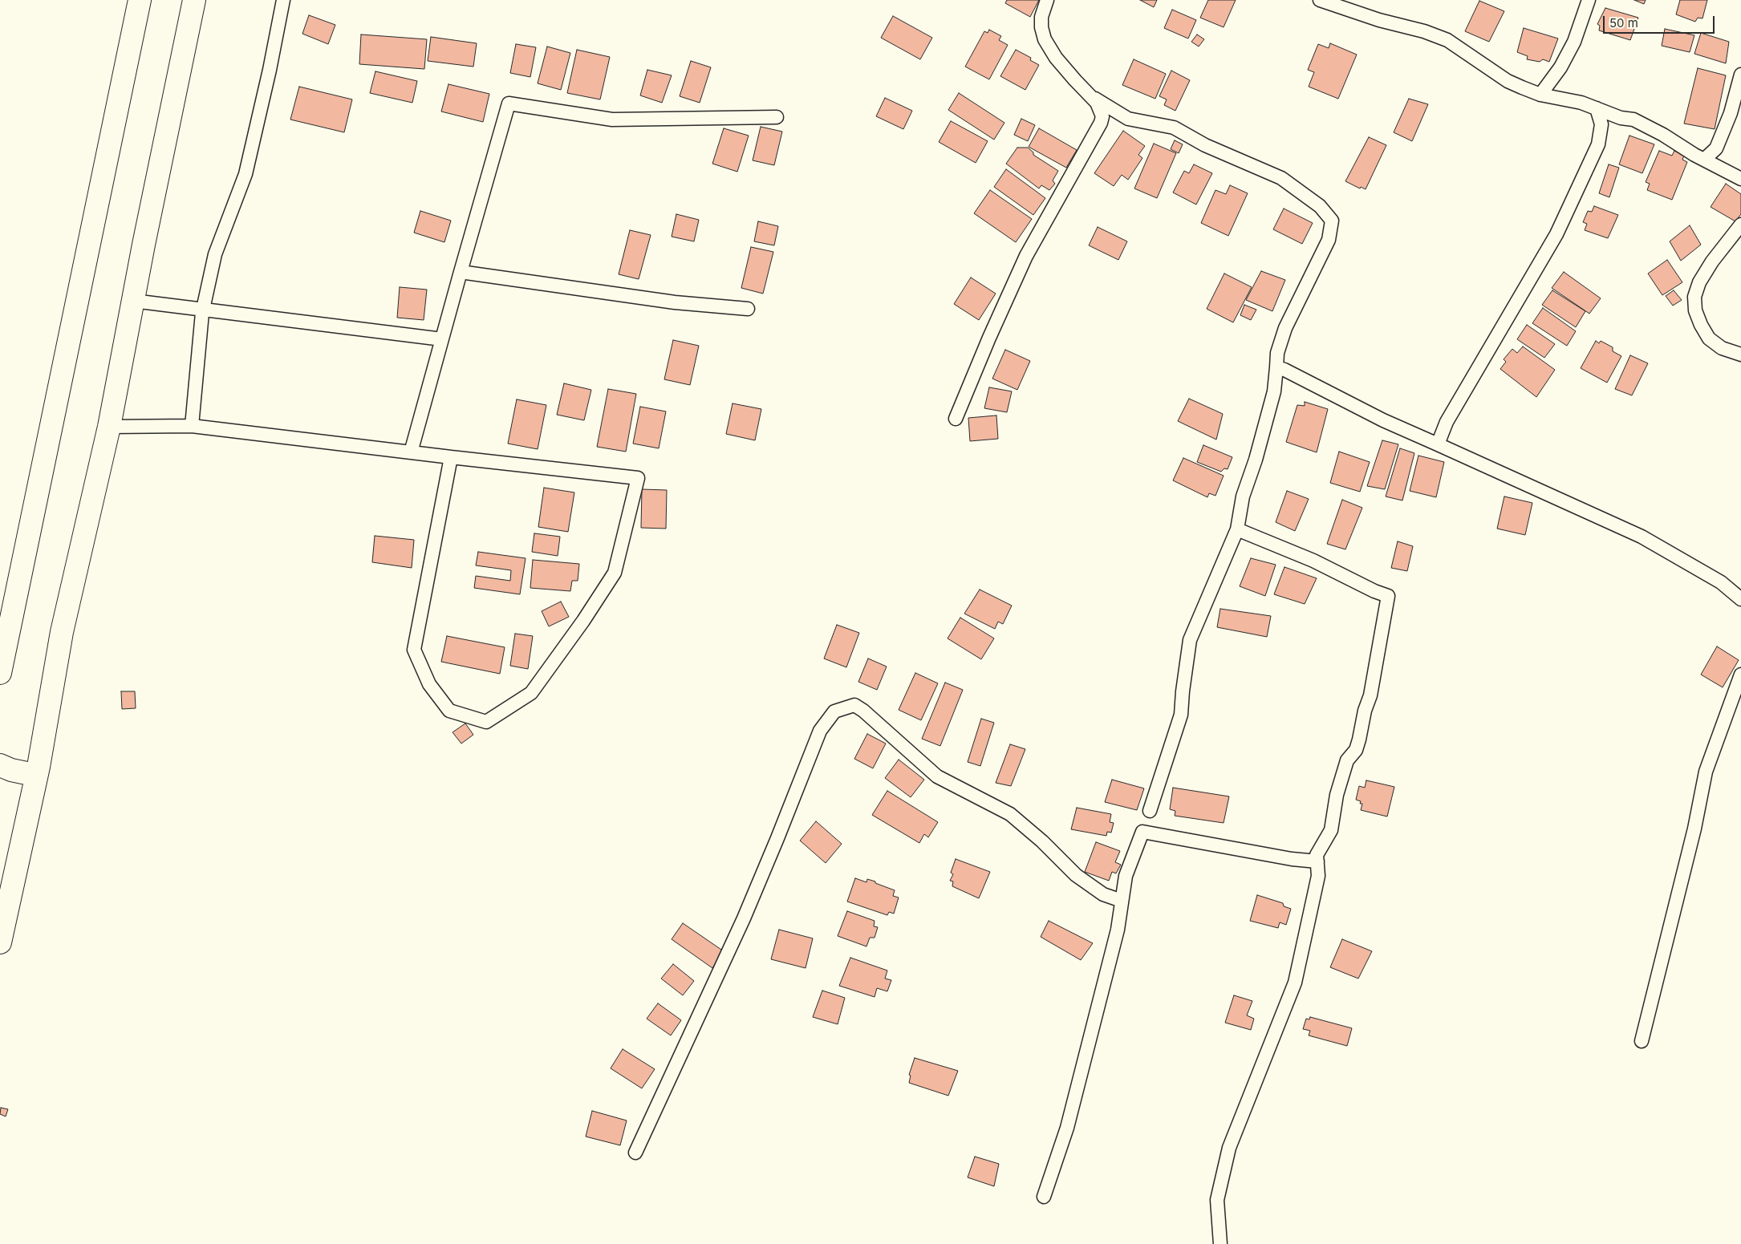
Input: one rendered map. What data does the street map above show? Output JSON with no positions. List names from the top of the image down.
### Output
{
  "scale_bar": "50 m"
}
